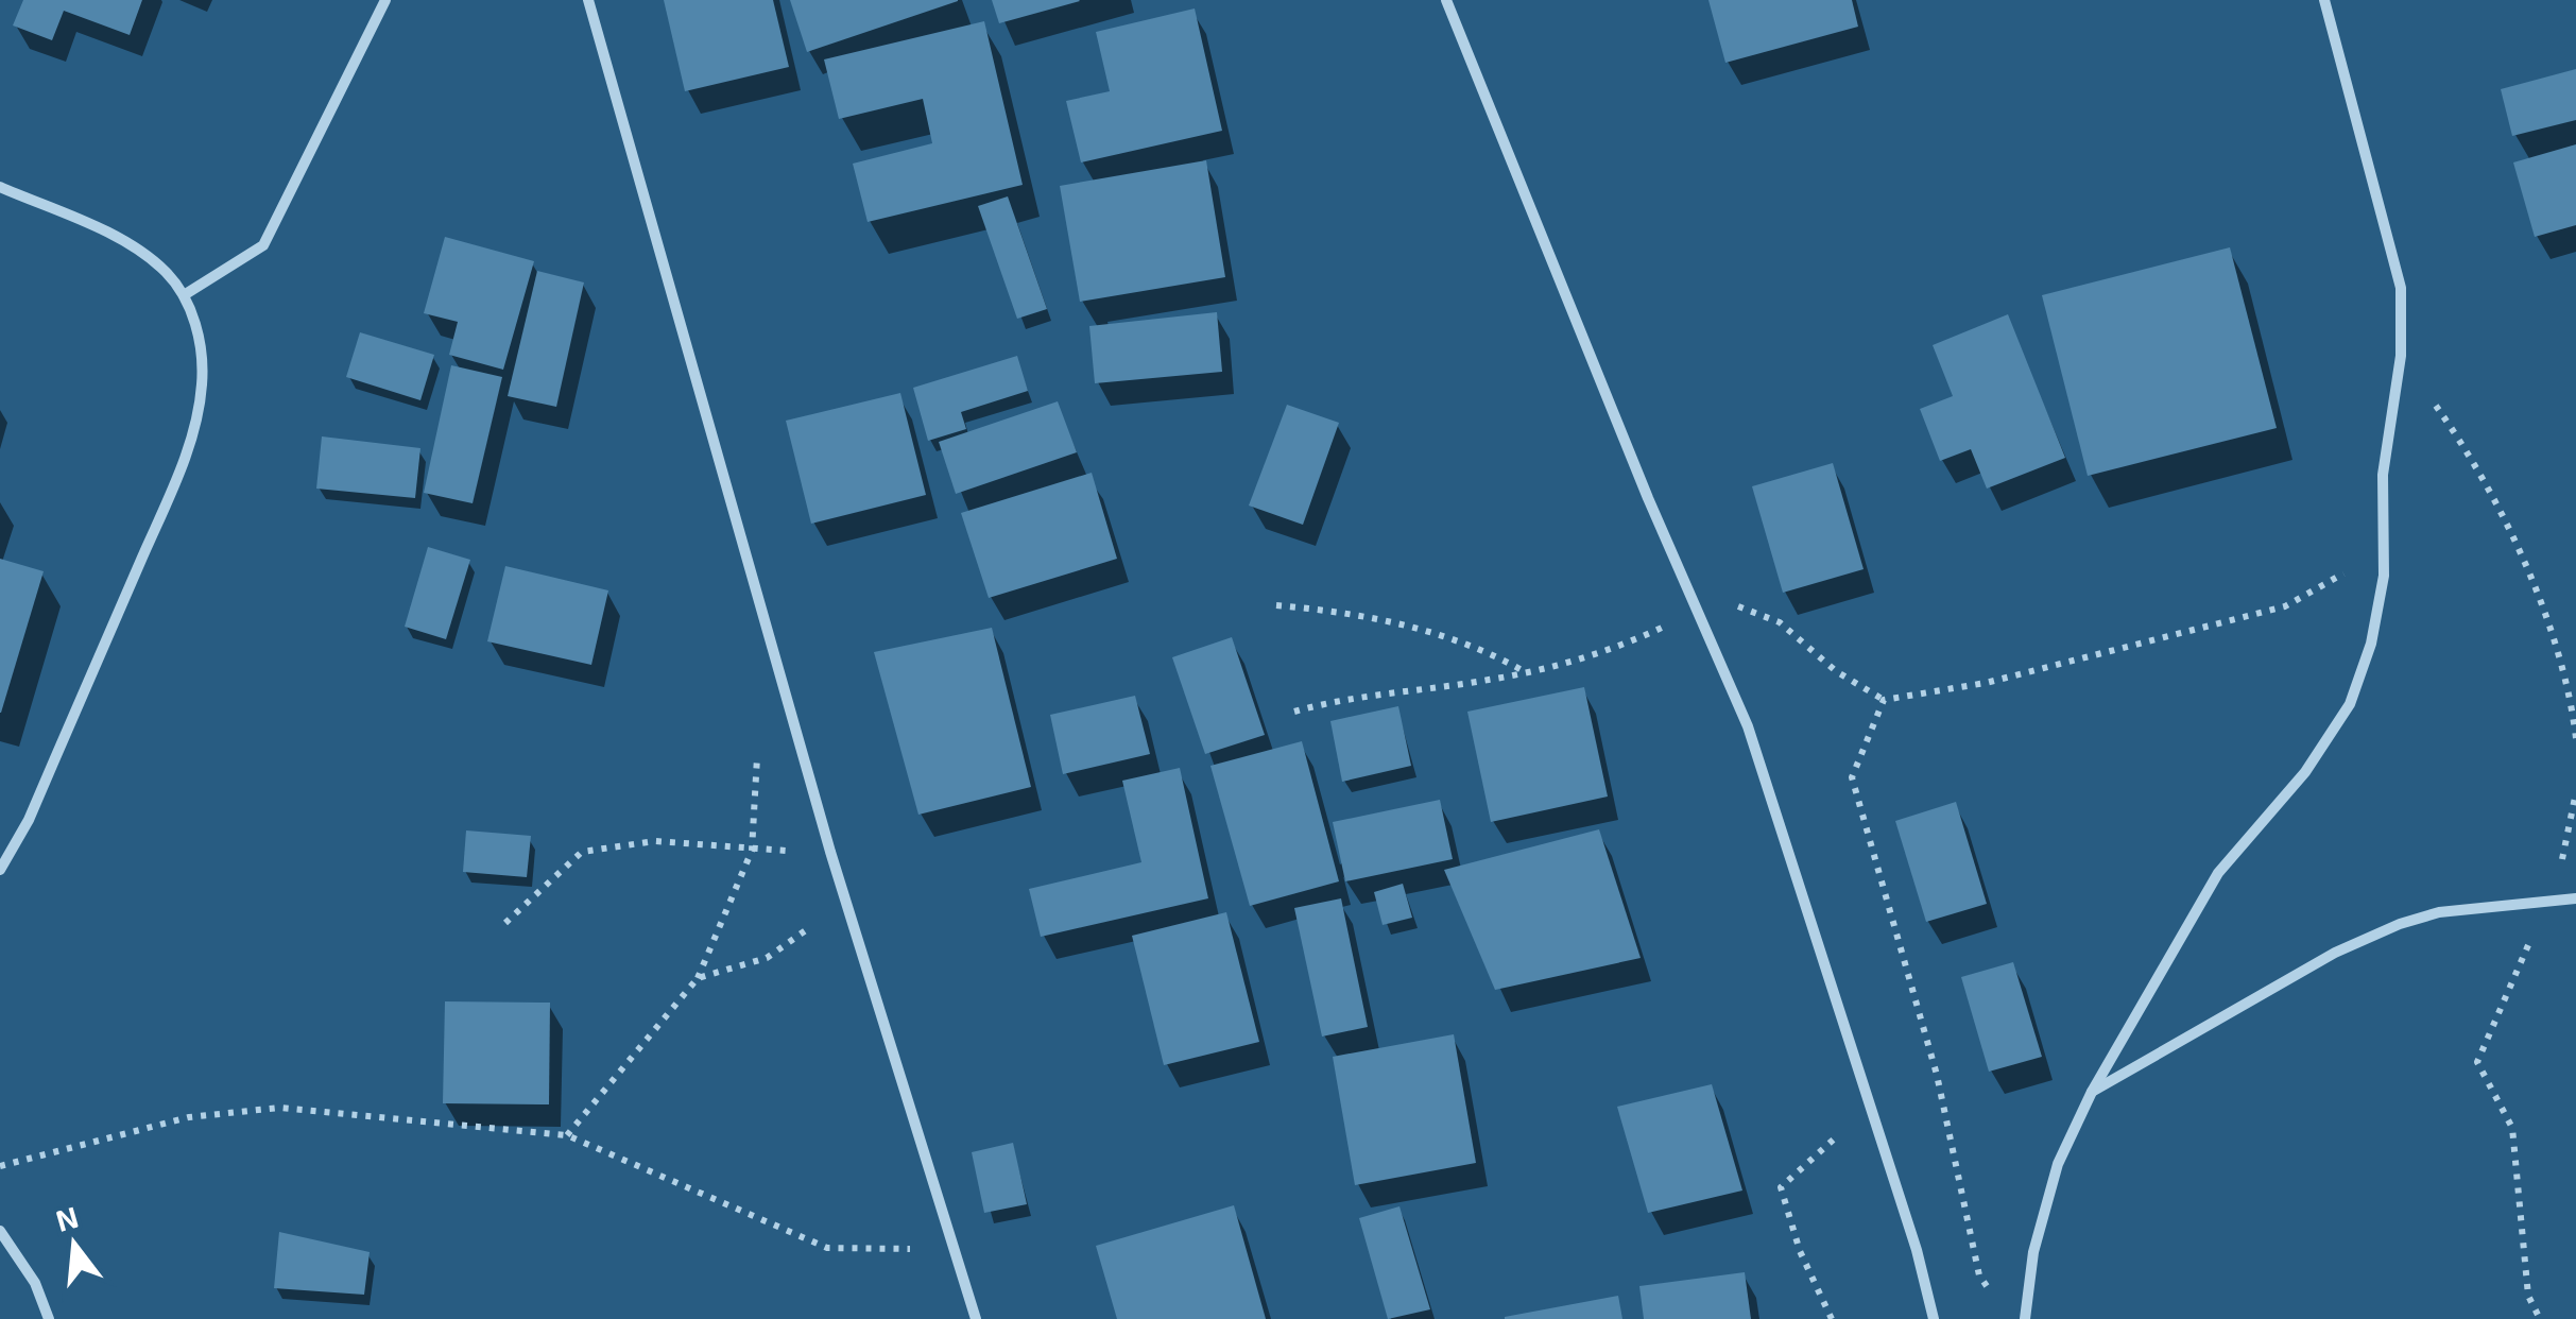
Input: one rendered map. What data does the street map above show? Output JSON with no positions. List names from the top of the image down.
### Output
{
  "north": "top"
}
